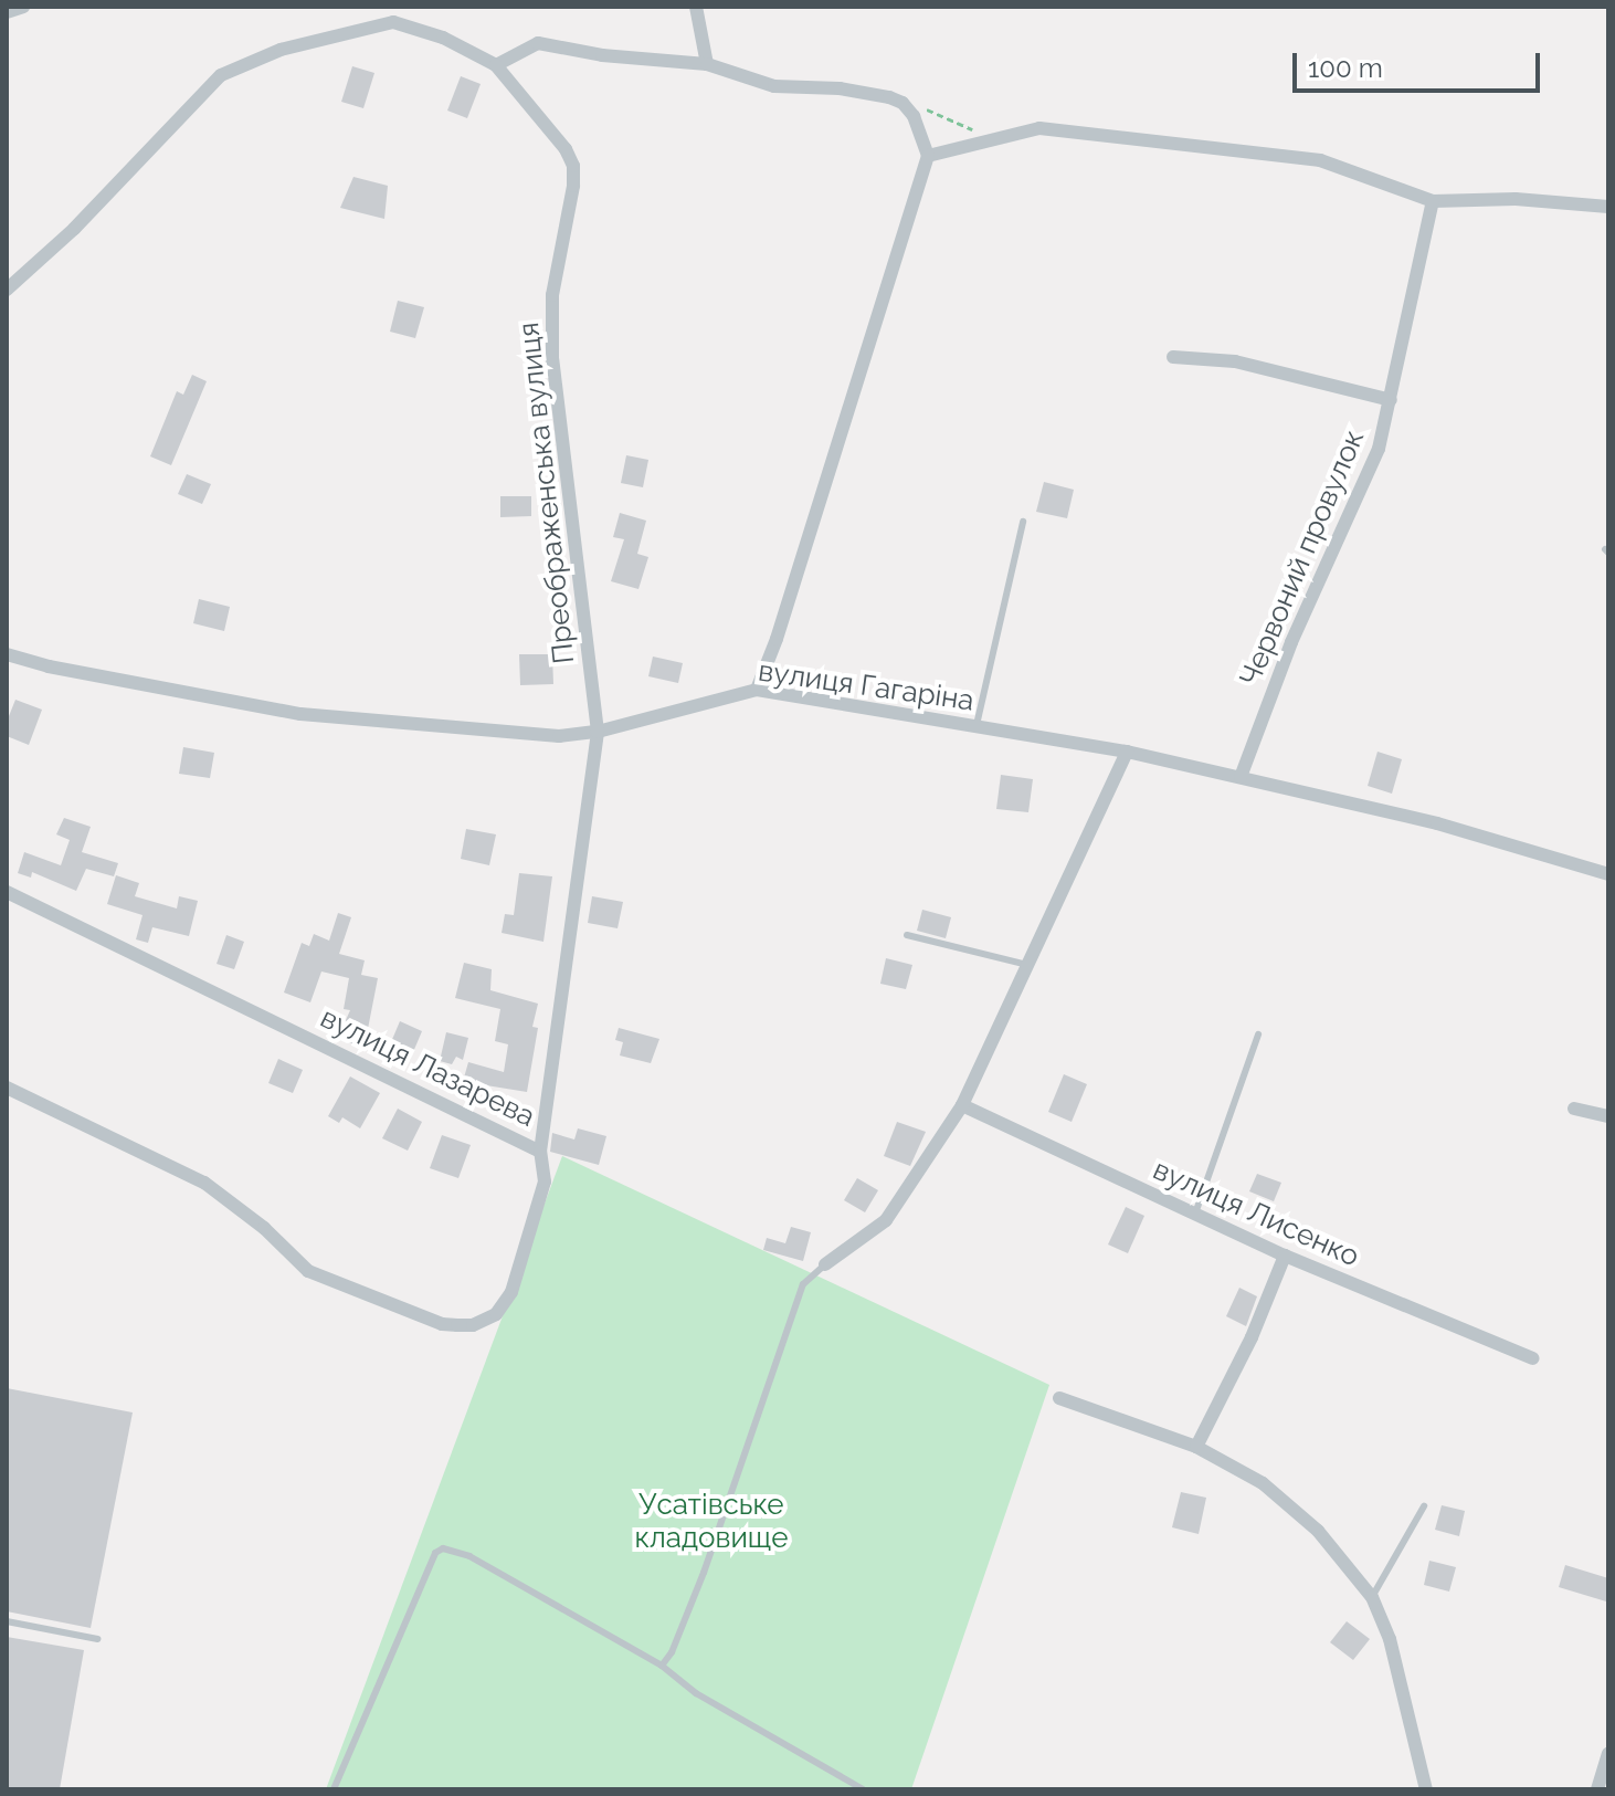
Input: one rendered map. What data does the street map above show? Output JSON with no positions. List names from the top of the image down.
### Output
{
  "streets": {
    "street": [
      "Преображенська вулиця",
      "Червоний провулок",
      "вулиця Гагаріна",
      "вулиця Лазарева",
      "вулиця Лисенко"
    ]
  },
  "crossings": [
    ["Преображенська вулиця", "вулиця Гагаріна"],
    ["Преображенська вулиця", "вулиця Лазарева"],
    ["Червоний провулок", "вулиця Гагаріна"],
    ["вулиця Гагаріна", "вулиця Лазарева"]
  ],
  "parks": ["Усатівське кладовище"],
  "scale_bar": "100 m"
}
